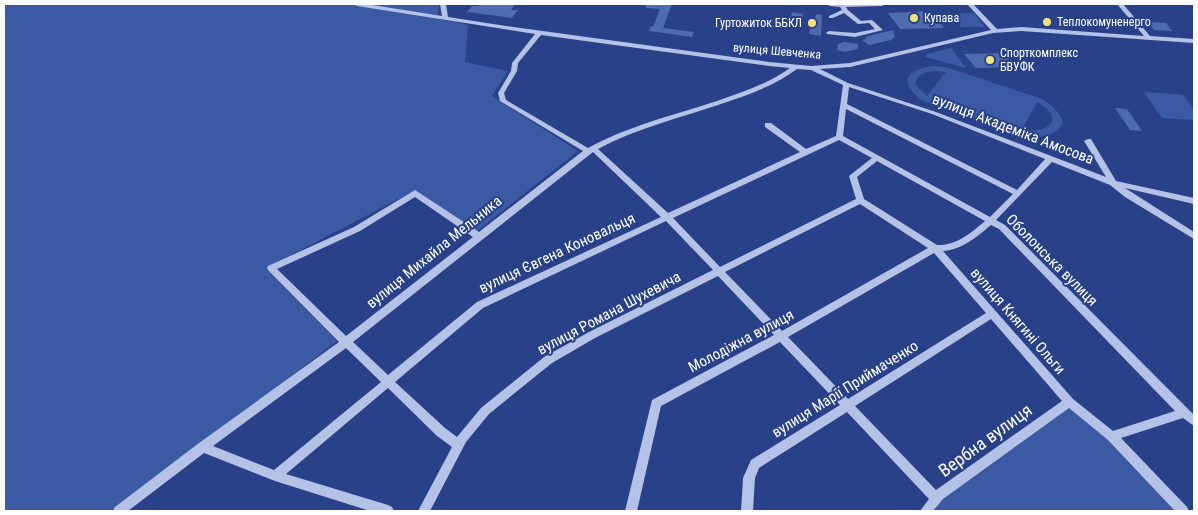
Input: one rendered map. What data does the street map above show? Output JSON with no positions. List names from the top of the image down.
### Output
{
  "streets": {
    "street": [
      "вулиця Шевченка",
      "вулиця Академіка Амосова",
      "вулиця Михайла Мельника",
      "вулиця Євгена Коновальця",
      "Оболонська вулиця",
      "вулиця Романа Шухевича",
      "вулиця Княгині Ольги",
      "Молодіжна вулиця",
      "вулиця Марії Приймаченко",
      "Вербна вулиця"
    ]
  },
  "crossings": [
    ["вулиця Шевченка", "вулиця Академіка Амосова"],
    ["вулиця Шевченка", "вулиця Михайла Мельника"],
    ["вулиця Академіка Амосова", "Молодіжна вулиця"],
    ["вулиця Євгена Коновальця", "Оболонська вулиця"],
    ["Оболонська вулиця", "Молодіжна вулиця"],
    ["вулиця Романа Шухевича", "вулиця Княгині Ольги"],
    ["вулиця Княгині Ольги", "Молодіжна вулиця"],
    ["вулиця Княгині Ольги", "вулиця Марії Приймаченко"],
    ["вулиця Княгині Ольги", "Вербна вулиця"]
  ],
  "places": [
    "Купава",
    "Теплокомуненерго",
    "Гуртожиток ББКЛ",
    "Спорткомплекс БВУФК"
  ]
}
